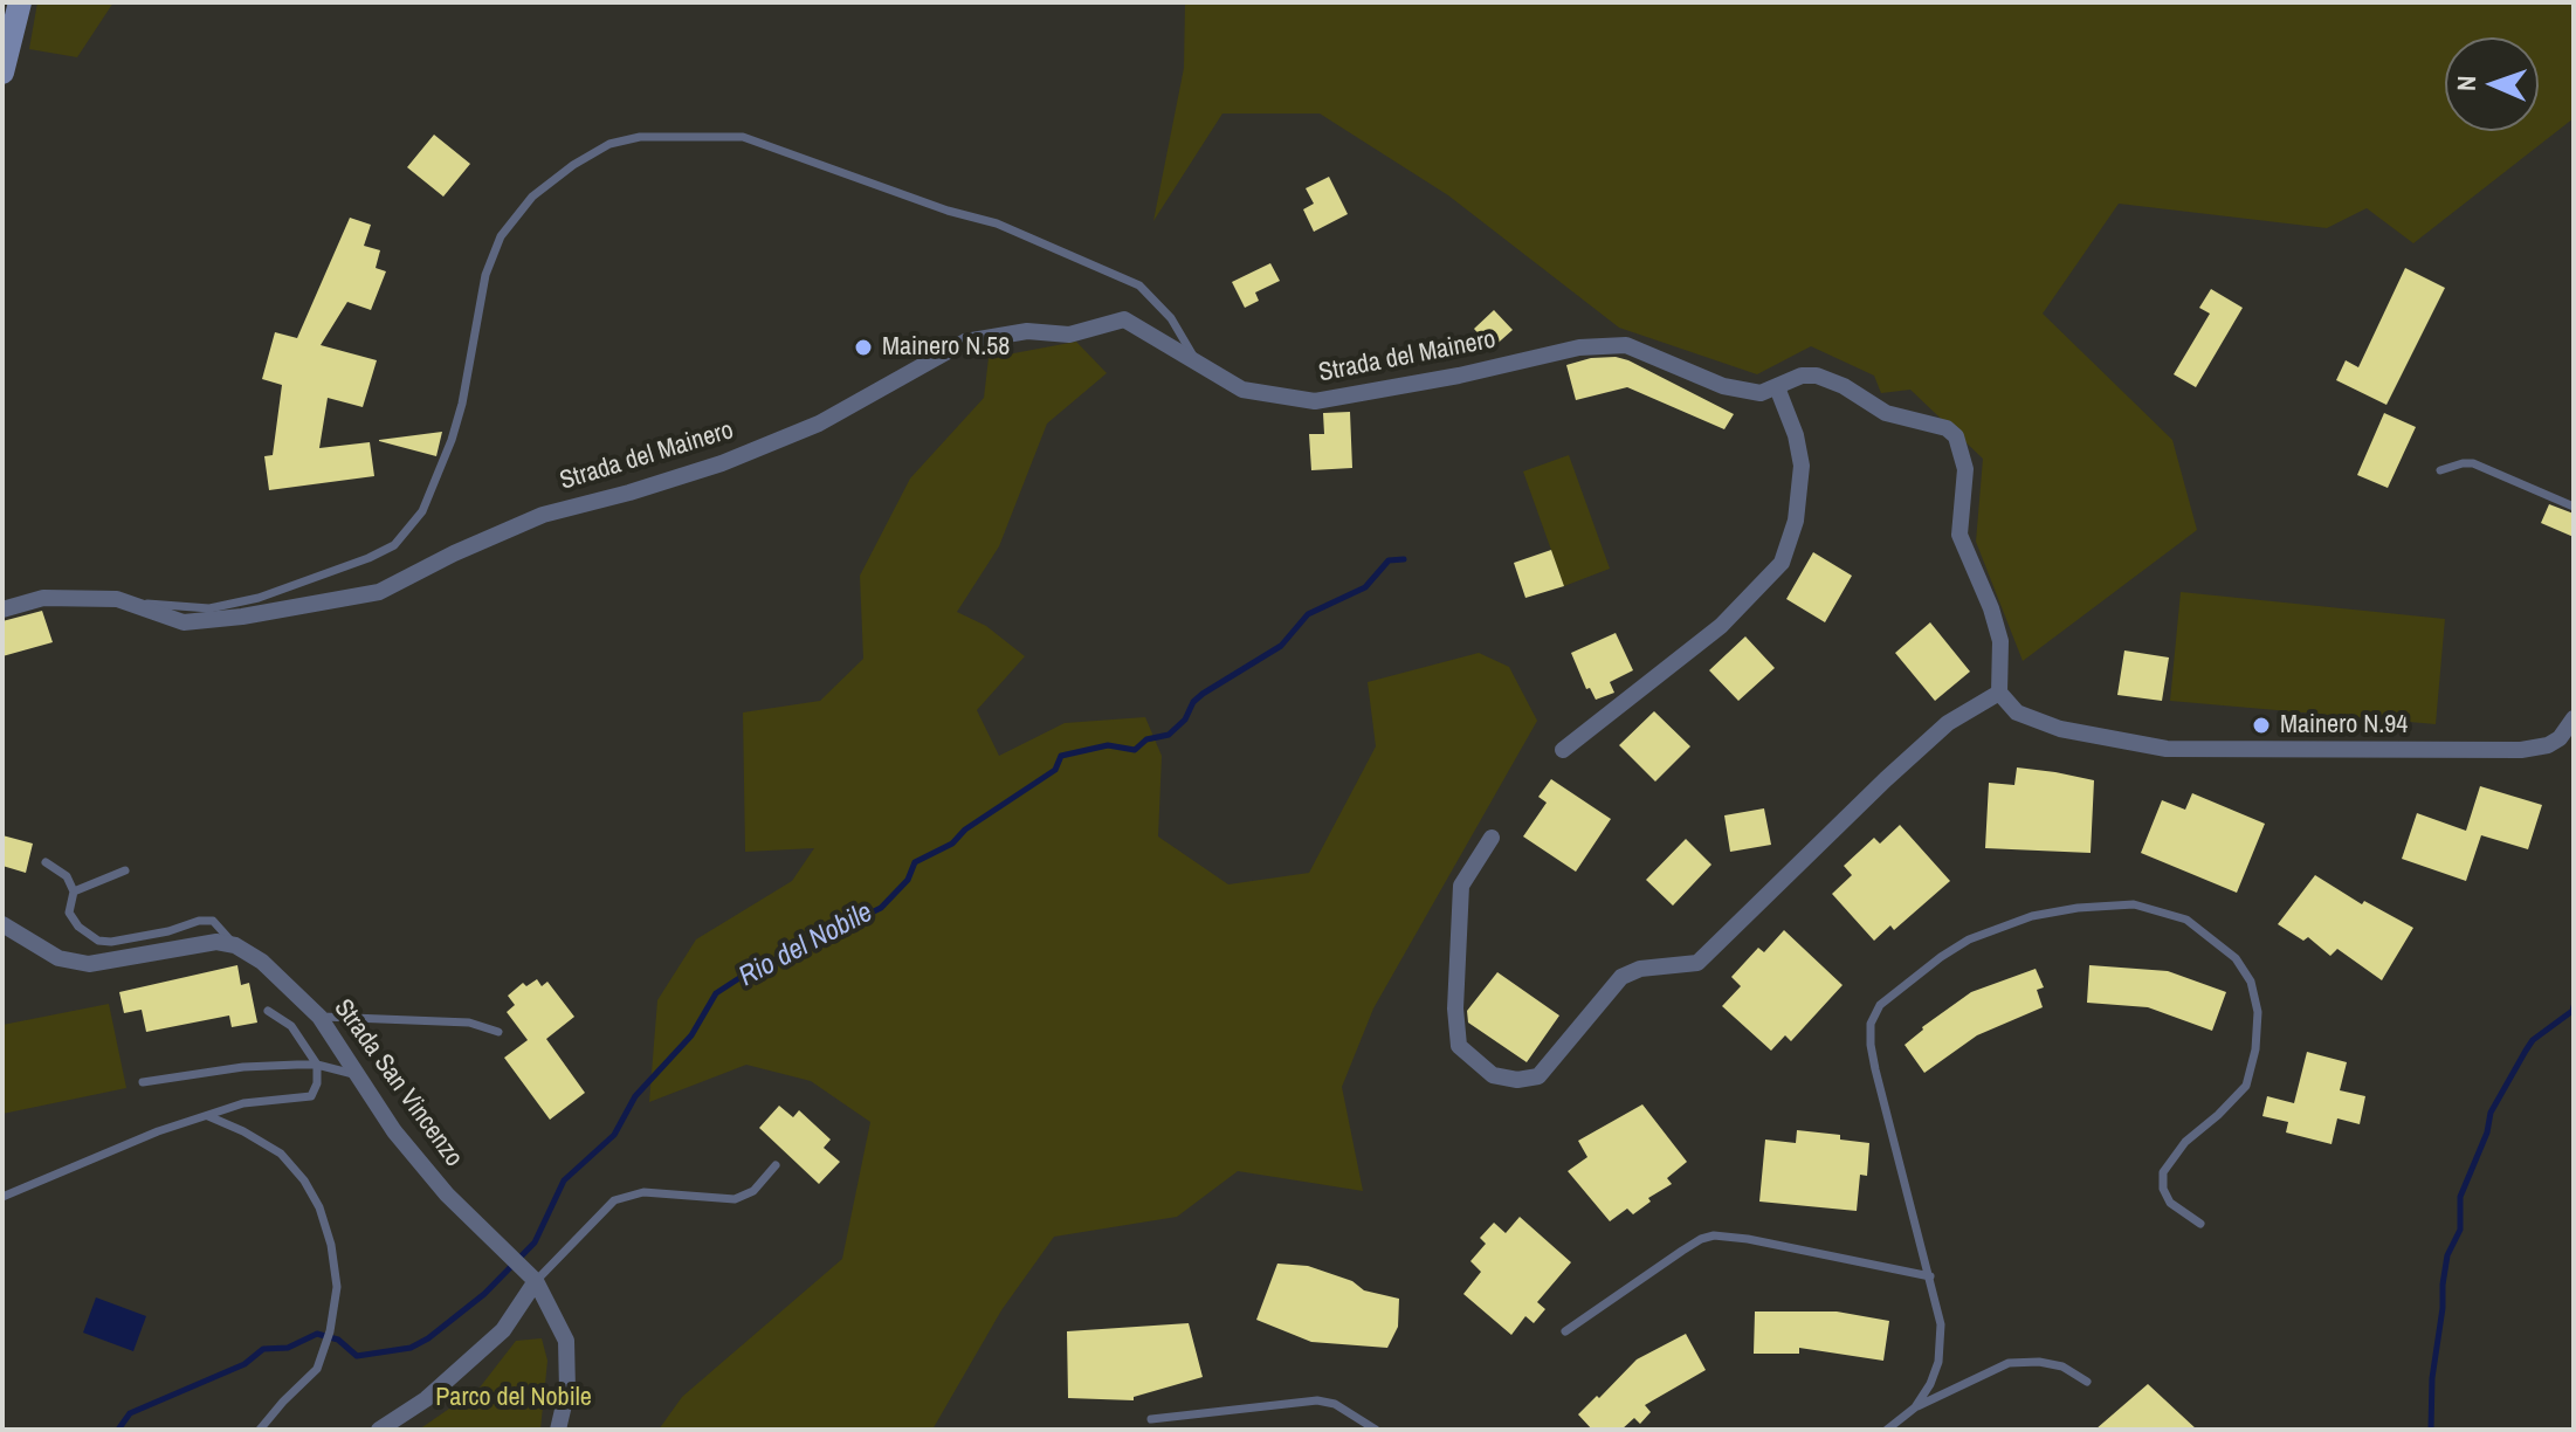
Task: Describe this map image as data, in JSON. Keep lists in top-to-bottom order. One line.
{"streets":{"street":["Strada del Mainero","Strada San Vincenzo"]},"water":["Rio del Nobile"],"parks":["Parco del Nobile"],"places":["Mainero N.58","Mainero N.94"],"north":"left"}
